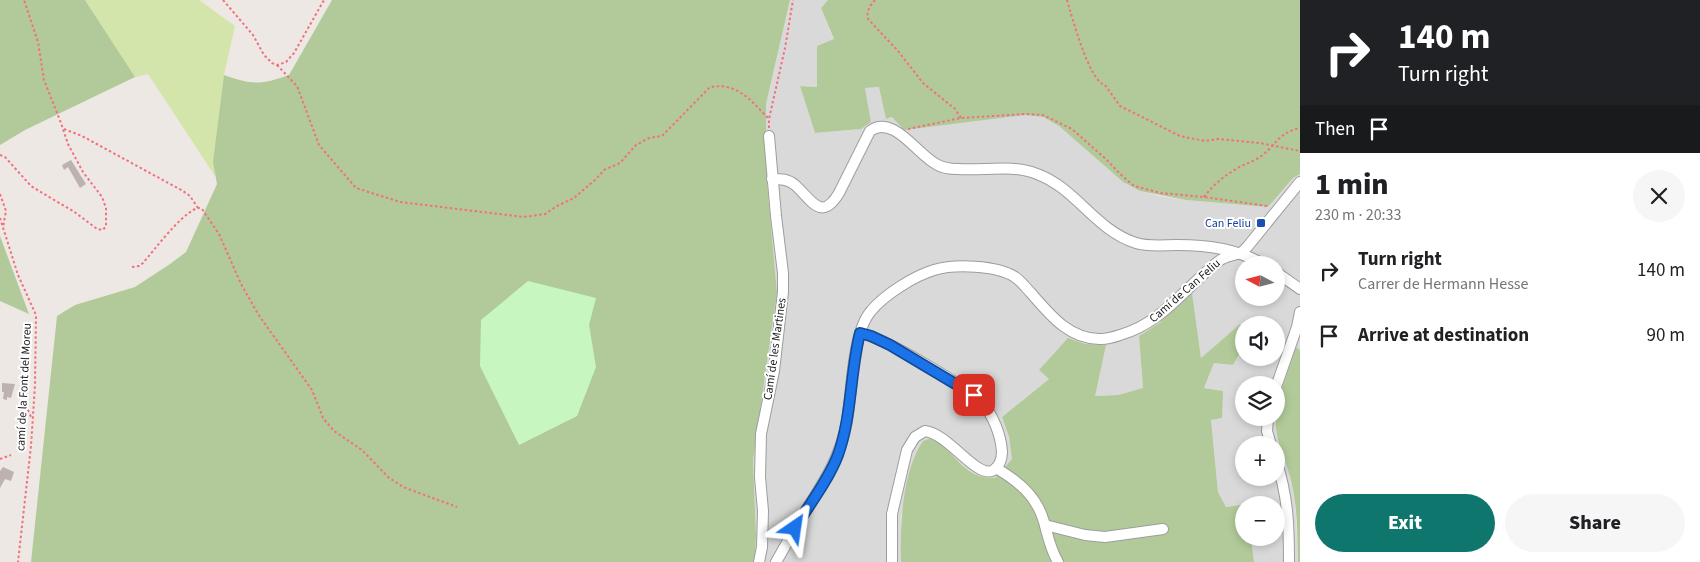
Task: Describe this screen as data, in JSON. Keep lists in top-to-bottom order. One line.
{"streets":{"street":["Camí de Can Feliu","Camí de les Martines"],"path":["camí de la Font del Moreu"]},"places":{"transit":["Can Feliu"]},"north":"left","page":{"turn":["140 m","Turn right"],"then":"Then","heading":["1 min","230 m · 20:33"],"list":[{"name":"Turn right","note":"Carrer de Hermann Hesse","value":"140 m"},{"name":"Arrive at destination","value":"90 m"}],"map_buttons":["+","−"],"buttons":["Exit","Share"]}}
